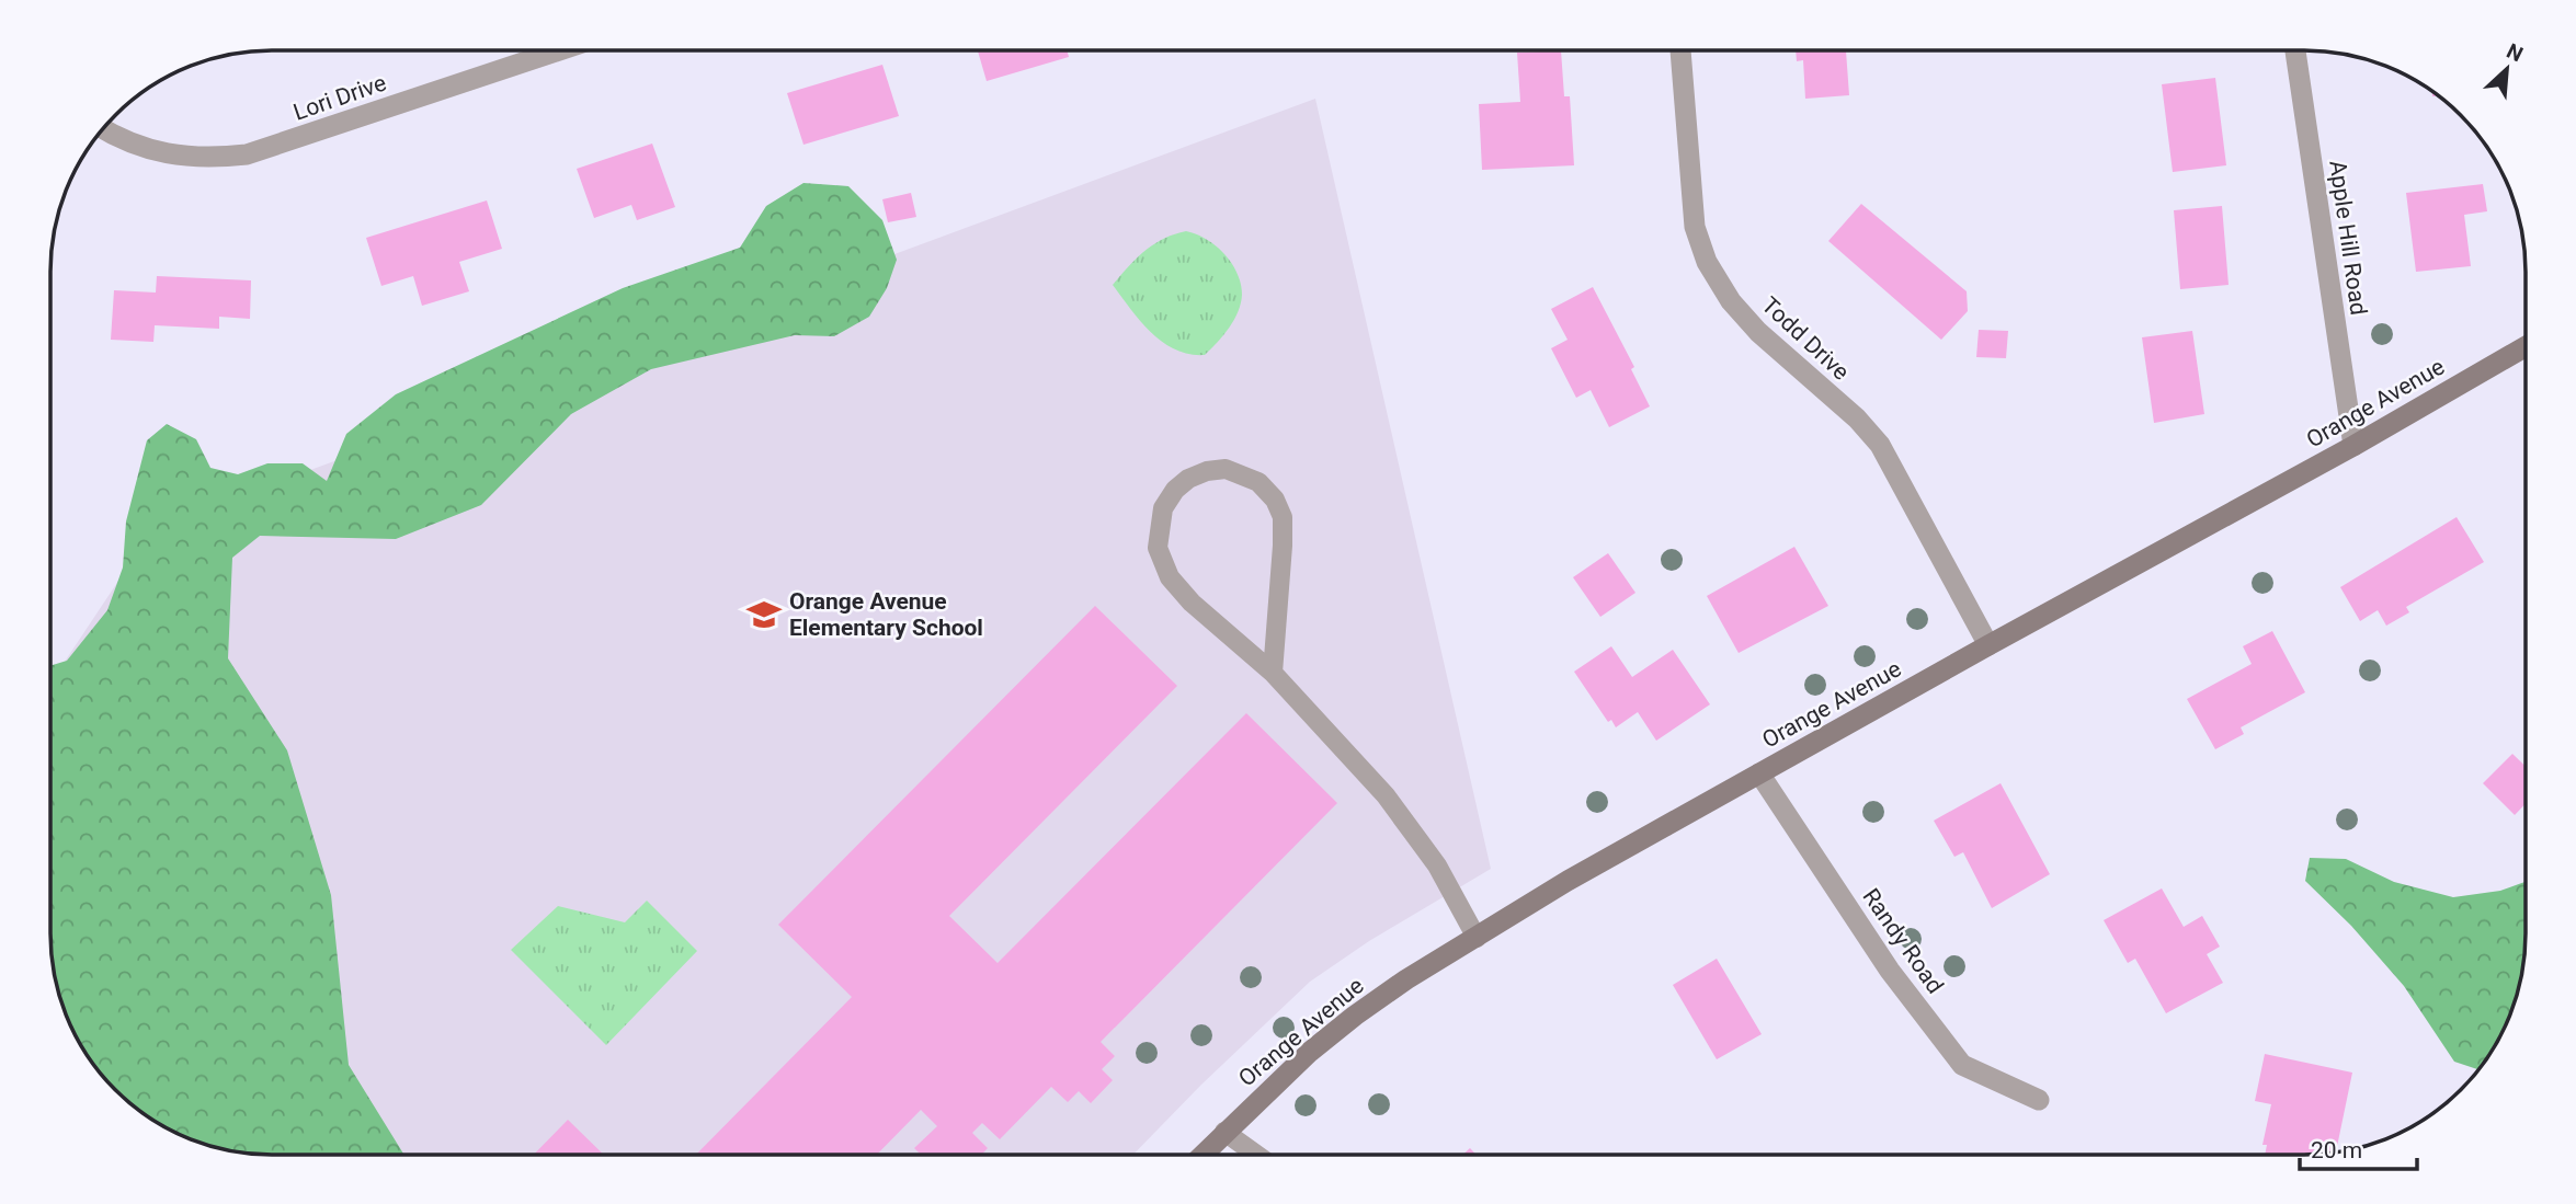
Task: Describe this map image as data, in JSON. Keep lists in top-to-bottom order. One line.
{"streets":{"main road":["Orange Avenue"],"street":["Lori Drive","Apple Hill Road","Todd Drive","Randy Road"]},"crossings":[["Apple Hill Road","Orange Avenue"],["Todd Drive","Orange Avenue"],["Orange Avenue","Randy Road"]],"places":{"school or university":["Orange Avenue Elementary School"]},"scale_bar":"20 m","north":"top right"}
